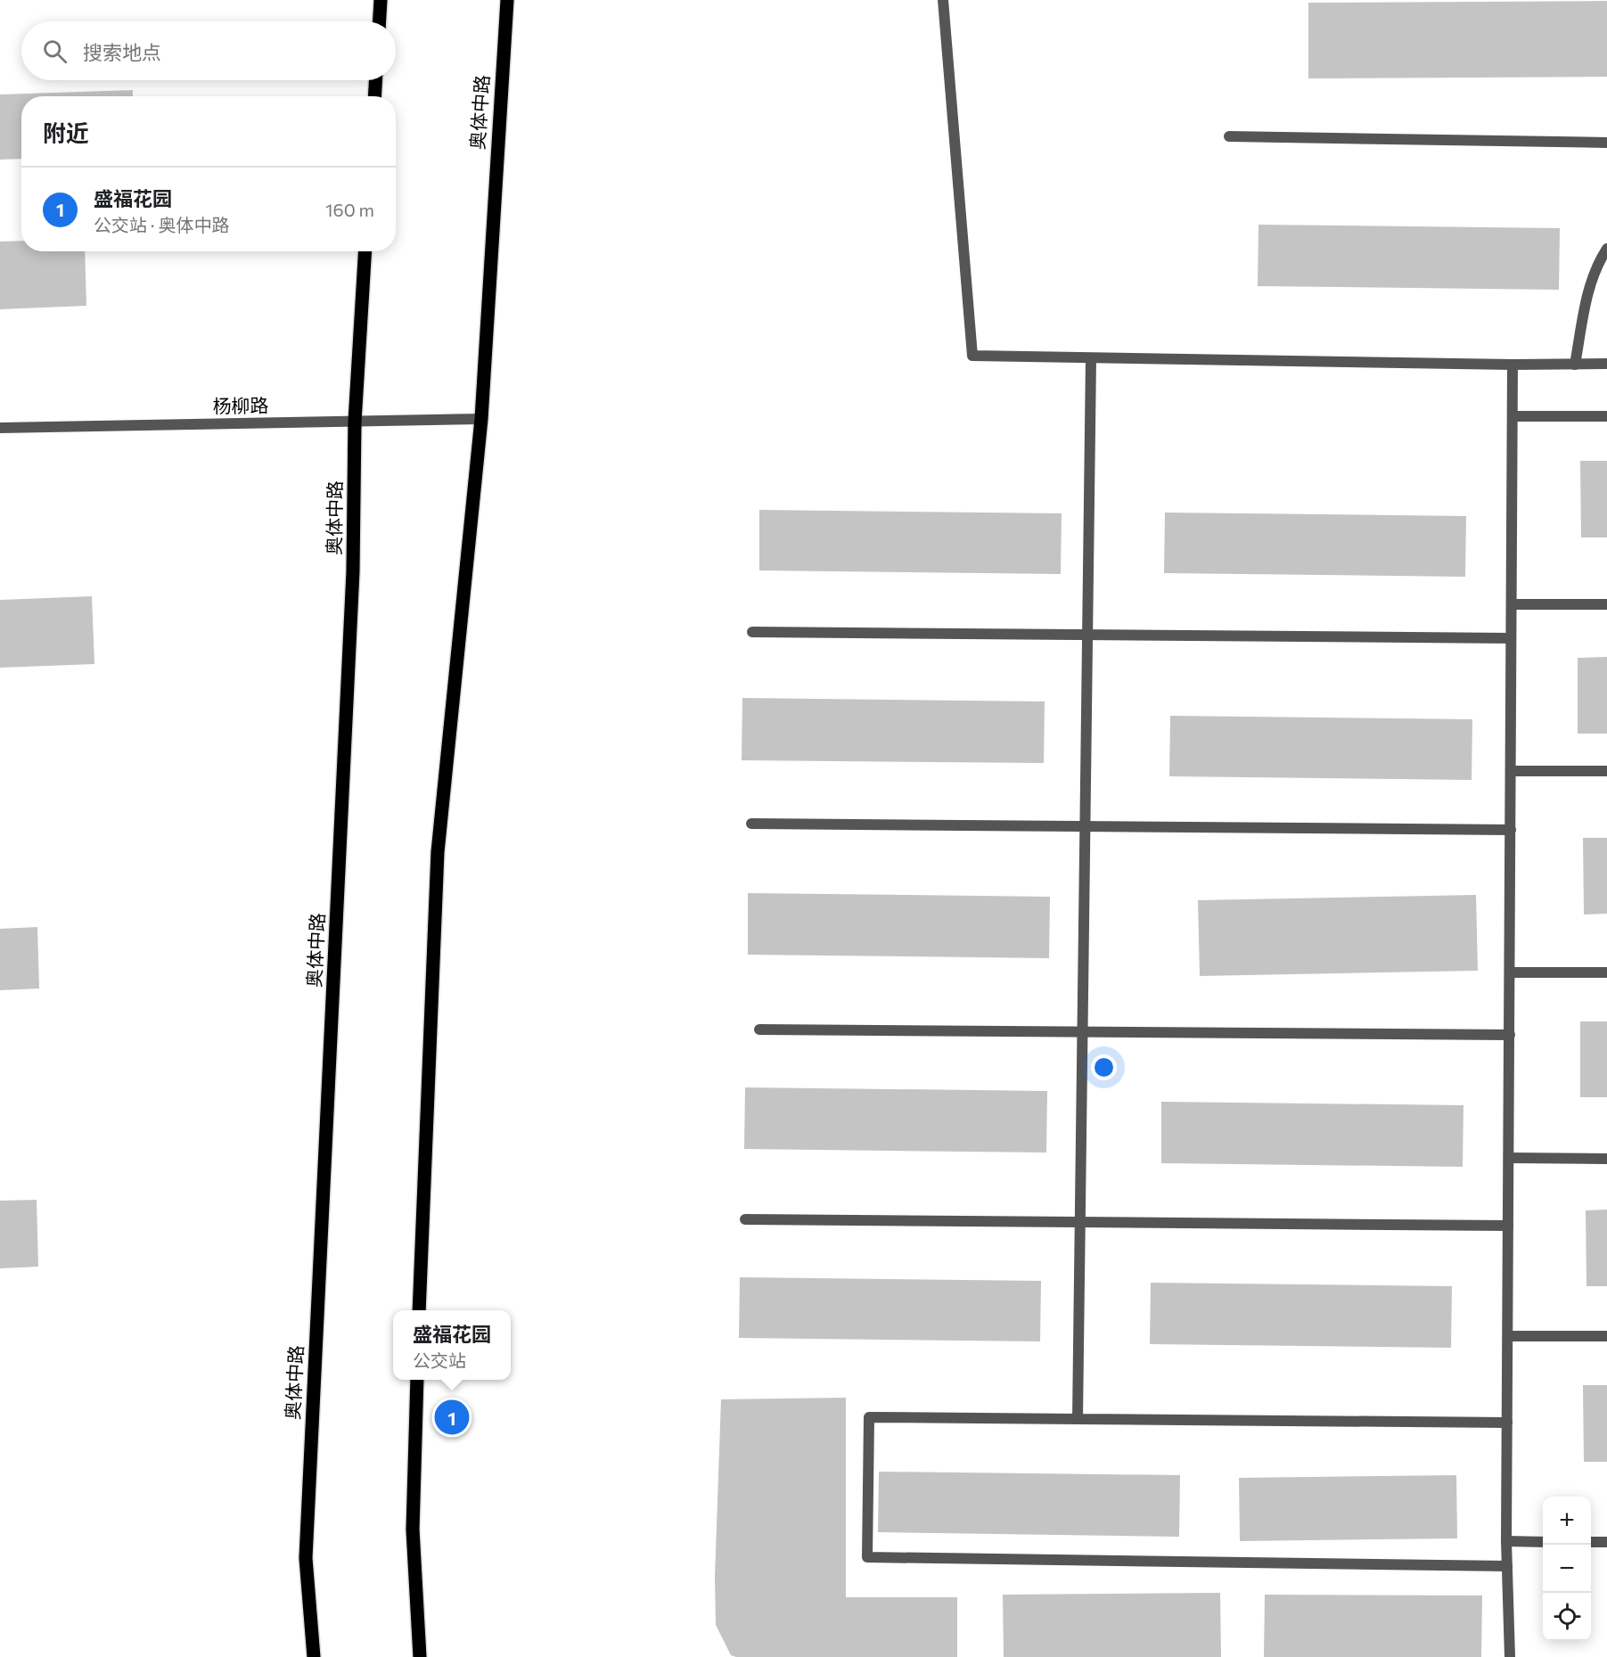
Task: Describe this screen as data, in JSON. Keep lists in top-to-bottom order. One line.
{"streets":{"main road":["奥体中路"],"street":["杨柳路"]},"crossings":[["奥体中路","杨柳路"]],"page":{"search":"搜索地点","heading":"附近","list":[{"mark":"1","name":"盛福花园","note":"公交站 · 奥体中路","value":"160 m"}],"popup":["盛福花园","公交站"],"pins":"1","map_buttons":["+","−"]}}
